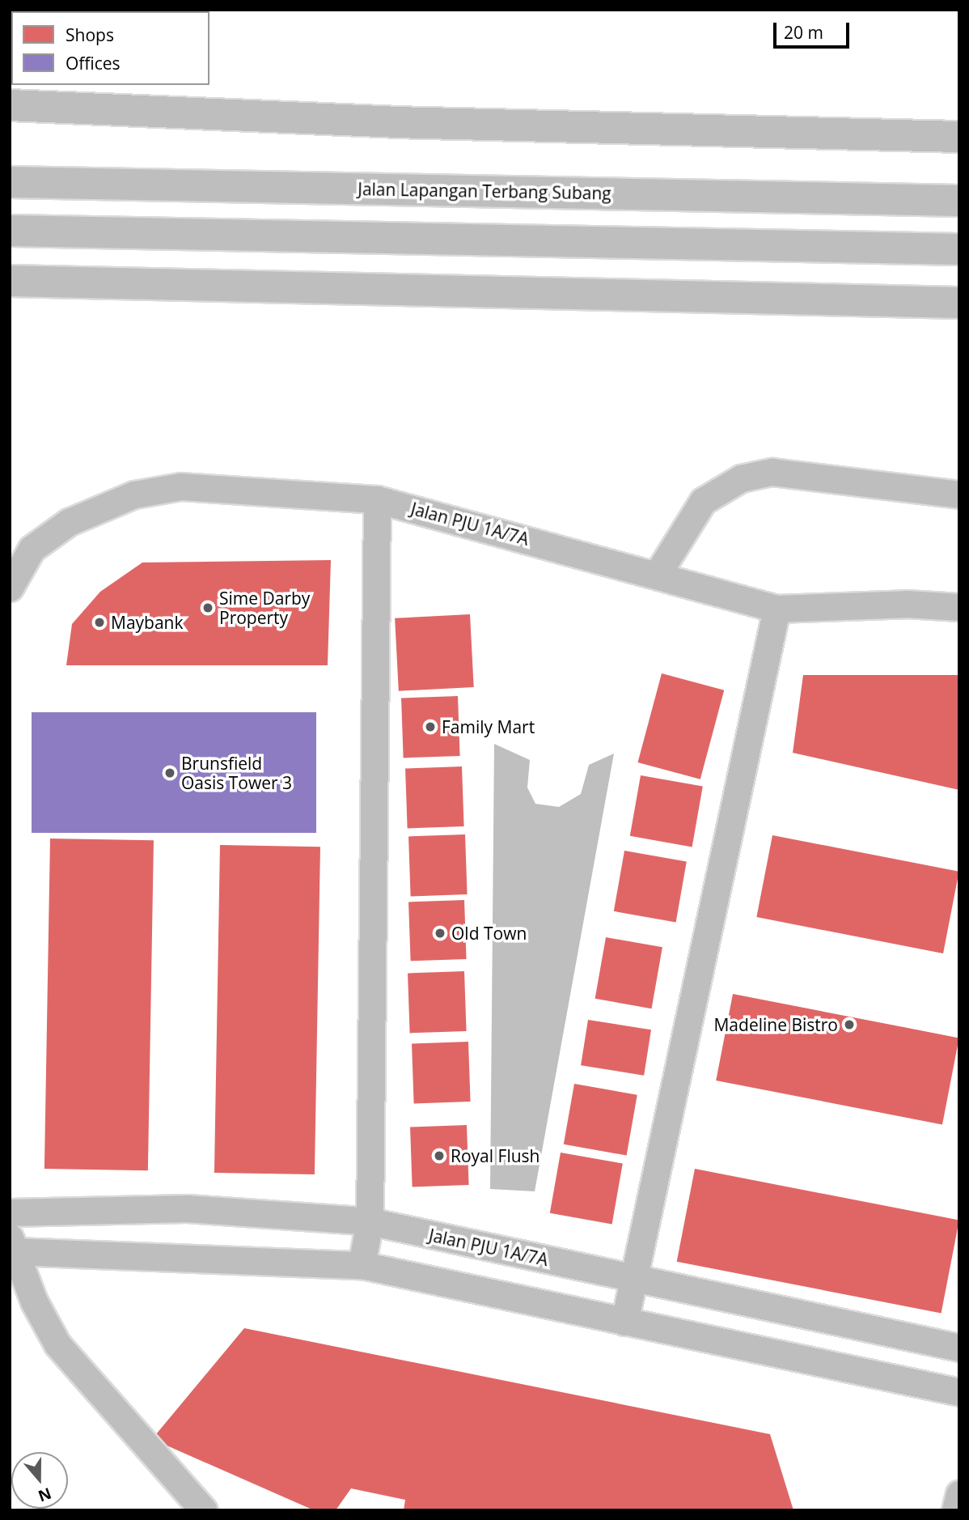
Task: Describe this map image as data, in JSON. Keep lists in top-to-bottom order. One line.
{"streets":{"main road":["Jalan Lapangan Terbang Subang"],"street":["Jalan PJU 1A/7A"]},"places":["Sime Darby Property","Maybank","Family Mart","Brunsfield Oasis Tower 3","Old Town","Madeline Bistro","Royal Flush"],"legend":["Shops","Offices"],"scale_bar":"20 m","north":"bottom"}
